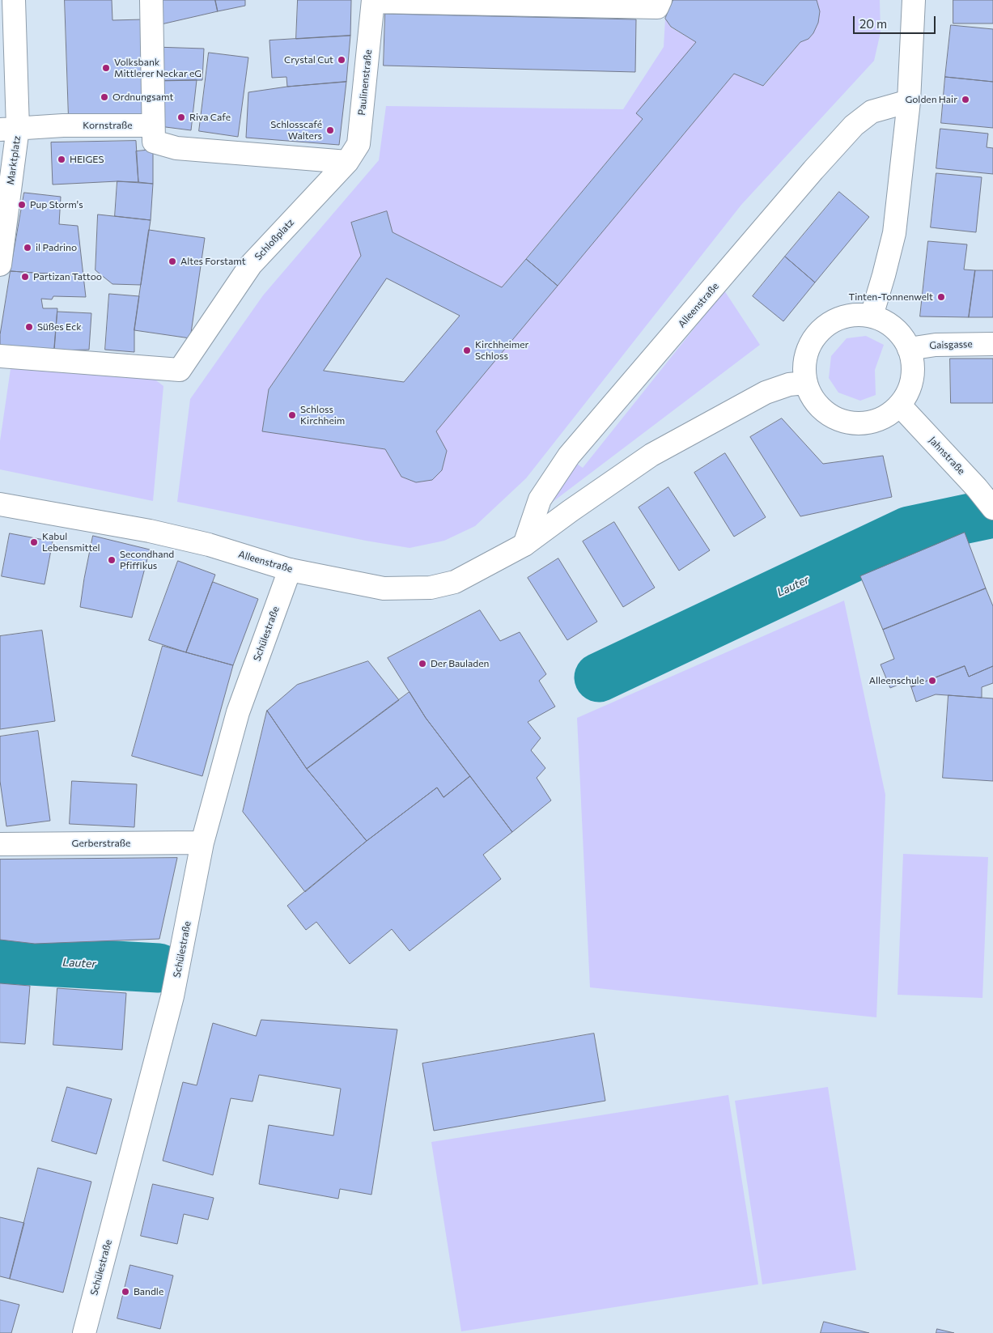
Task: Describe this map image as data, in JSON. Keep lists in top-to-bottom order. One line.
{"streets":{"street":["Paulinenstraße","Kornstraße","Marktplatz","Schloßplatz","Alleenstraße","Gaisgasse","Jahnstraße","Schülestraße","Gerberstraße"]},"crossings":[["Paulinenstraße","Schloßplatz"],["Kornstraße","Marktplatz"],["Alleenstraße","Gaisgasse"],["Alleenstraße","Jahnstraße"],["Alleenstraße","Schülestraße"],["Gaisgasse","Jahnstraße"],["Schülestraße","Gerberstraße"]],"water":["Lauter"],"places":["Crystal Cut","Volksbank Mittlerer Neckar eG","Ordnungsamt","Golden Hair","Riva Cafe","Schlosscafé Walters","HEIGES","Pup Storm's","il Padrino","Altes Forstamt","Partizan Tattoo","Tinten-Tonnenwelt","Süßes Eck","Kirchheimer Schloss","Schloss Kirchheim","Kabul Lebensmittel","Secondhand Pfiffikus","Der Bauladen","Alleenschule","Bandle"],"scale_bar":"20 m"}
